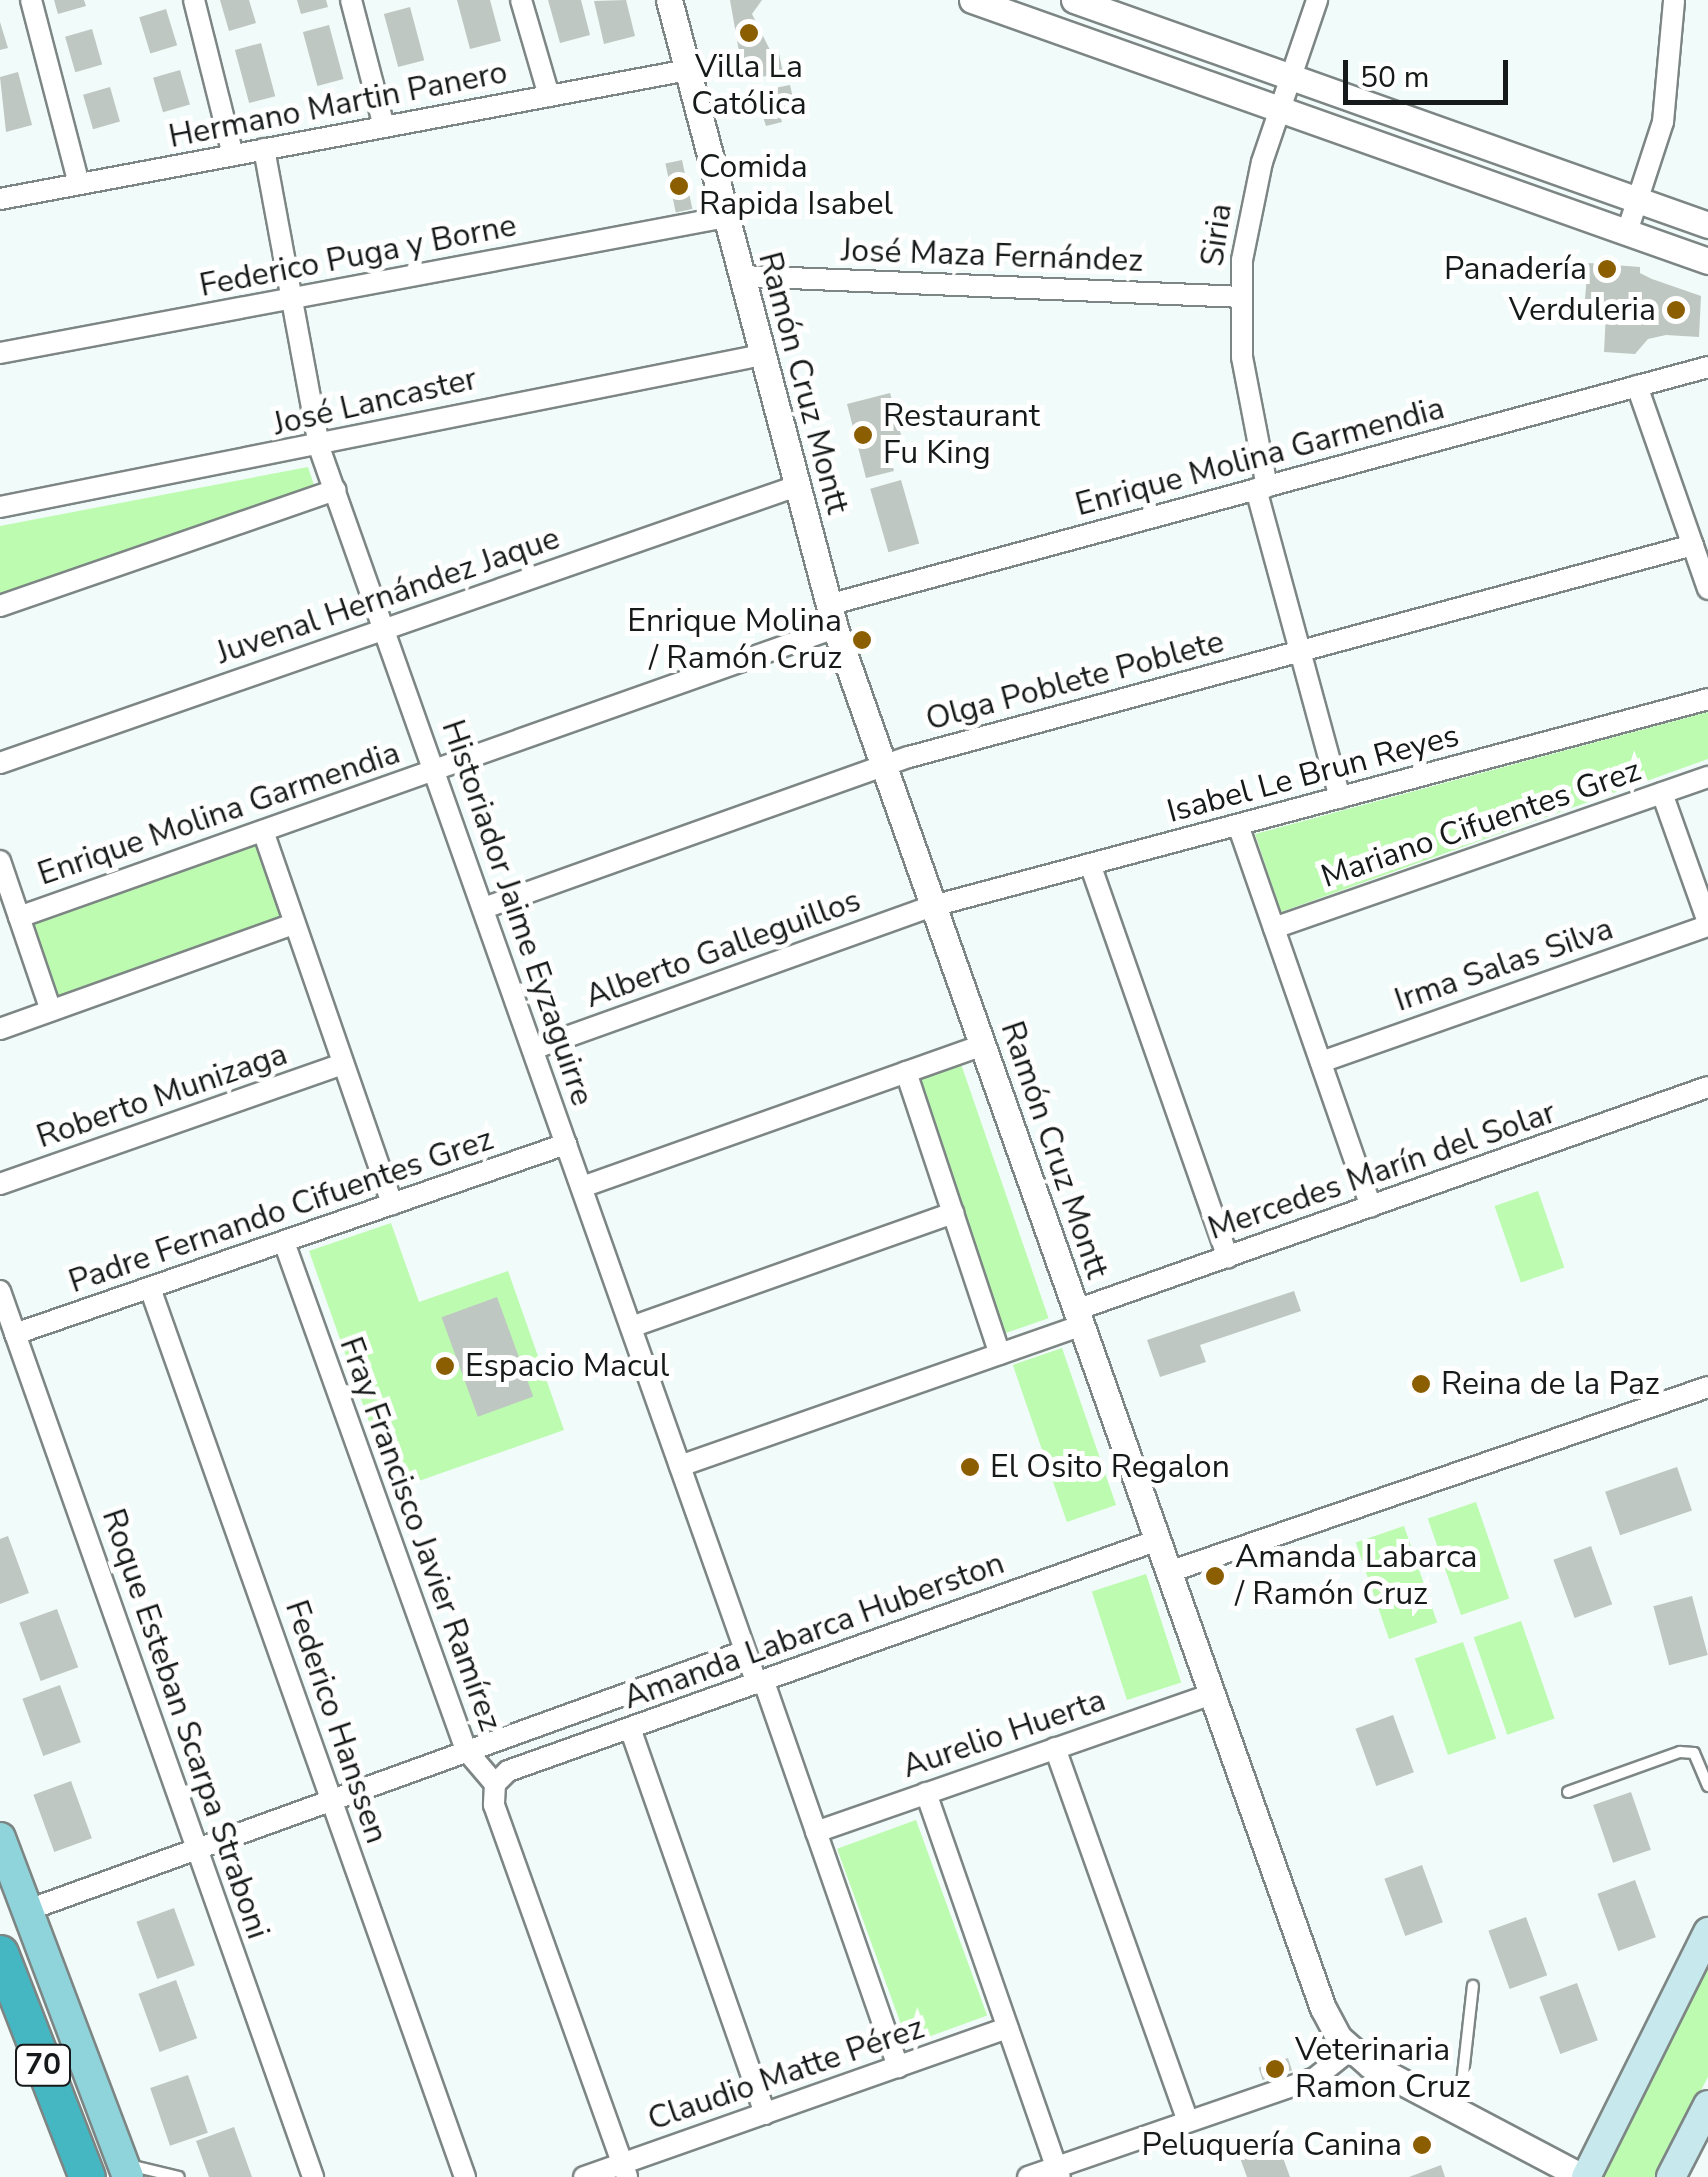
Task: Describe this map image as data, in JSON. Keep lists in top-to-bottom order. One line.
{"streets":{"highway":["70"],"street":["Hermano Martin Panero","Siria","Federico Puga y Borne","José Maza Fernández","Ramón Cruz Montt","José Lancaster","Enrique Molina Garmendia","Juvenal Hernández Jaque","Olga Poblete Poblete","Isabel Le Brun Reyes","Mariano Cifuentes Grez","Historiador Jaime Eyzaguirre","Alberto Galleguillos","Irma Salas Silva","Roberto Munizaga","Mercedes Marín del Solar","Padre Fernando Cifuentes Grez","Fray Francisco Javier Ramírez","Amanda Labarca Huberston","Federico Hanssen","Roque Esteban Scarpa Straboni","Aurelio Huerta","Claudio Matte Pérez"]},"crossings":[["Hermano Martin Panero","Ramón Cruz Montt"],["Hermano Martin Panero","Historiador Jaime Eyzaguirre"],["Siria","José Maza Fernández"],["Siria","Enrique Molina Garmendia"],["Siria","Olga Poblete Poblete"],["Siria","Isabel Le Brun Reyes"],["Federico Puga y Borne","Ramón Cruz Montt"],["Federico Puga y Borne","Historiador Jaime Eyzaguirre"],["José Maza Fernández","Ramón Cruz Montt"],["Ramón Cruz Montt","José Lancaster"],["Ramón Cruz Montt","Enrique Molina Garmendia"],["Ramón Cruz Montt","Juvenal Hernández Jaque"],["Ramón Cruz Montt","Olga Poblete Poblete"],["Ramón Cruz Montt","Isabel Le Brun Reyes"],["Ramón Cruz Montt","Alberto Galleguillos"],["Ramón Cruz Montt","Mercedes Marín del Solar"],["Ramón Cruz Montt","Amanda Labarca Huberston"],["Ramón Cruz Montt","Aurelio Huerta"],["José Lancaster","Historiador Jaime Eyzaguirre"],["Enrique Molina Garmendia","Historiador Jaime Eyzaguirre"],["Juvenal Hernández Jaque","Historiador Jaime Eyzaguirre"],["Olga Poblete Poblete","Historiador Jaime Eyzaguirre"],["Isabel Le Brun Reyes","Alberto Galleguillos"],["Historiador Jaime Eyzaguirre","Alberto Galleguillos"],["Historiador Jaime Eyzaguirre","Mercedes Marín del Solar"],["Historiador Jaime Eyzaguirre","Padre Fernando Cifuentes Grez"],["Historiador Jaime Eyzaguirre","Amanda Labarca Huberston"],["Historiador Jaime Eyzaguirre","Aurelio Huerta"],["Historiador Jaime Eyzaguirre","Claudio Matte Pérez"],["Padre Fernando Cifuentes Grez","Fray Francisco Javier Ramírez"],["Padre Fernando Cifuentes Grez","Federico Hanssen"],["Padre Fernando Cifuentes Grez","Roque Esteban Scarpa Straboni"],["Fray Francisco Javier Ramírez","Amanda Labarca Huberston"],["Fray Francisco Javier Ramírez","Claudio Matte Pérez"],["Amanda Labarca Huberston","Federico Hanssen"],["Amanda Labarca Huberston","Roque Esteban Scarpa Straboni"]],"places":["Villa La Católica","Comida Rapida Isabel","Panadería","Verduleria","Restaurant Fu King","Enrique Molina / Ramón Cruz","Espacio Macul","Reina de la Paz","El Osito Regalon","Amanda Labarca / Ramón Cruz","Veterinaria Ramon Cruz","Peluquería Canina"],"scale_bar":"50 m"}
